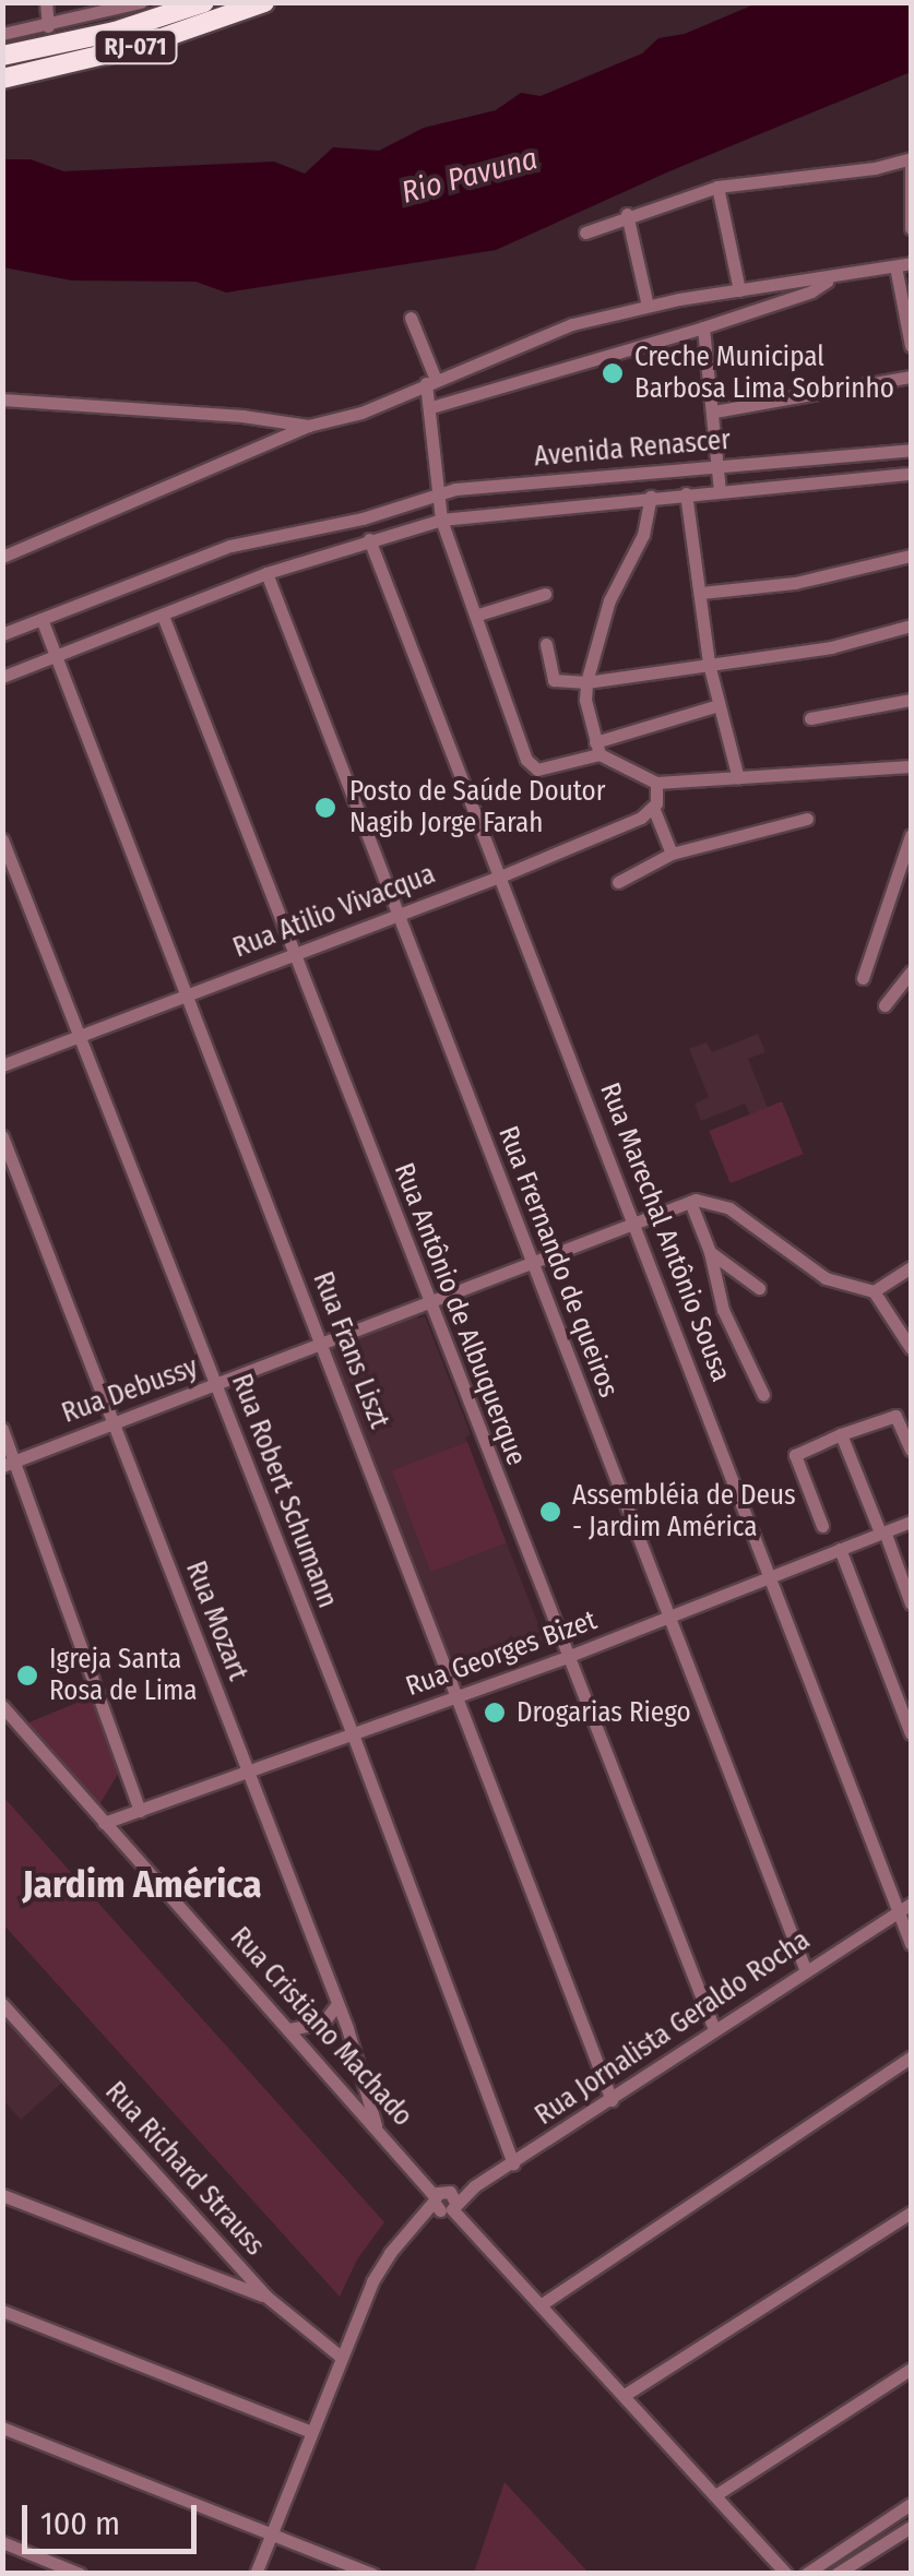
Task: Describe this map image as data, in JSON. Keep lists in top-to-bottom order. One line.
{"streets":{"highway":["RJ-071"],"street":["Avenida Renascer","Rua Atilio Vivacqua","Rua Marechal Antônio Sousa","Rua Frernando de queiros","Rua Antônio de Albuquerque","Rua Frans Liszt","Rua Debussy","Rua Robert Schumann","Rua Mozart","Rua Georges Bizet","Rua Cristiano Machado","Rua Jornalista Geraldo Rocha","Rua Richard Strauss"]},"crossings":[["Avenida Renascer","Rua Marechal Antônio Sousa"],["Avenida Renascer","Rua Frernando de queiros"],["Avenida Renascer","Rua Antônio de Albuquerque"],["Avenida Renascer","Rua Frans Liszt"],["Rua Atilio Vivacqua","Rua Marechal Antônio Sousa"],["Rua Atilio Vivacqua","Rua Frernando de queiros"],["Rua Atilio Vivacqua","Rua Antônio de Albuquerque"],["Rua Atilio Vivacqua","Rua Frans Liszt"],["Rua Atilio Vivacqua","Rua Robert Schumann"],["Rua Marechal Antônio Sousa","Rua Debussy"],["Rua Marechal Antônio Sousa","Rua Georges Bizet"],["Rua Marechal Antônio Sousa","Rua Jornalista Geraldo Rocha"],["Rua Frernando de queiros","Rua Debussy"],["Rua Frernando de queiros","Rua Georges Bizet"],["Rua Frernando de queiros","Rua Jornalista Geraldo Rocha"],["Rua Antônio de Albuquerque","Rua Debussy"],["Rua Antônio de Albuquerque","Rua Georges Bizet"],["Rua Antônio de Albuquerque","Rua Jornalista Geraldo Rocha"],["Rua Frans Liszt","Rua Debussy"],["Rua Frans Liszt","Rua Georges Bizet"],["Rua Frans Liszt","Rua Jornalista Geraldo Rocha"],["Rua Debussy","Rua Robert Schumann"],["Rua Debussy","Rua Mozart"],["Rua Robert Schumann","Rua Georges Bizet"],["Rua Robert Schumann","Rua Jornalista Geraldo Rocha"],["Rua Mozart","Rua Georges Bizet"],["Rua Mozart","Rua Cristiano Machado"],["Rua Georges Bizet","Rua Cristiano Machado"],["Rua Cristiano Machado","Rua Jornalista Geraldo Rocha"],["Rua Jornalista Geraldo Rocha","Rua Richard Strauss"]],"districts":["Jardim América"],"water":["Rio Pavuna"],"places":["Creche Municipal Barbosa Lima Sobrinho","Posto de Saúde Doutor Nagib Jorge Farah","Assembléia de Deus - Jardim América","Igreja Santa Rosa de Lima","Drogarias Riego"],"scale_bar":"100 m"}
